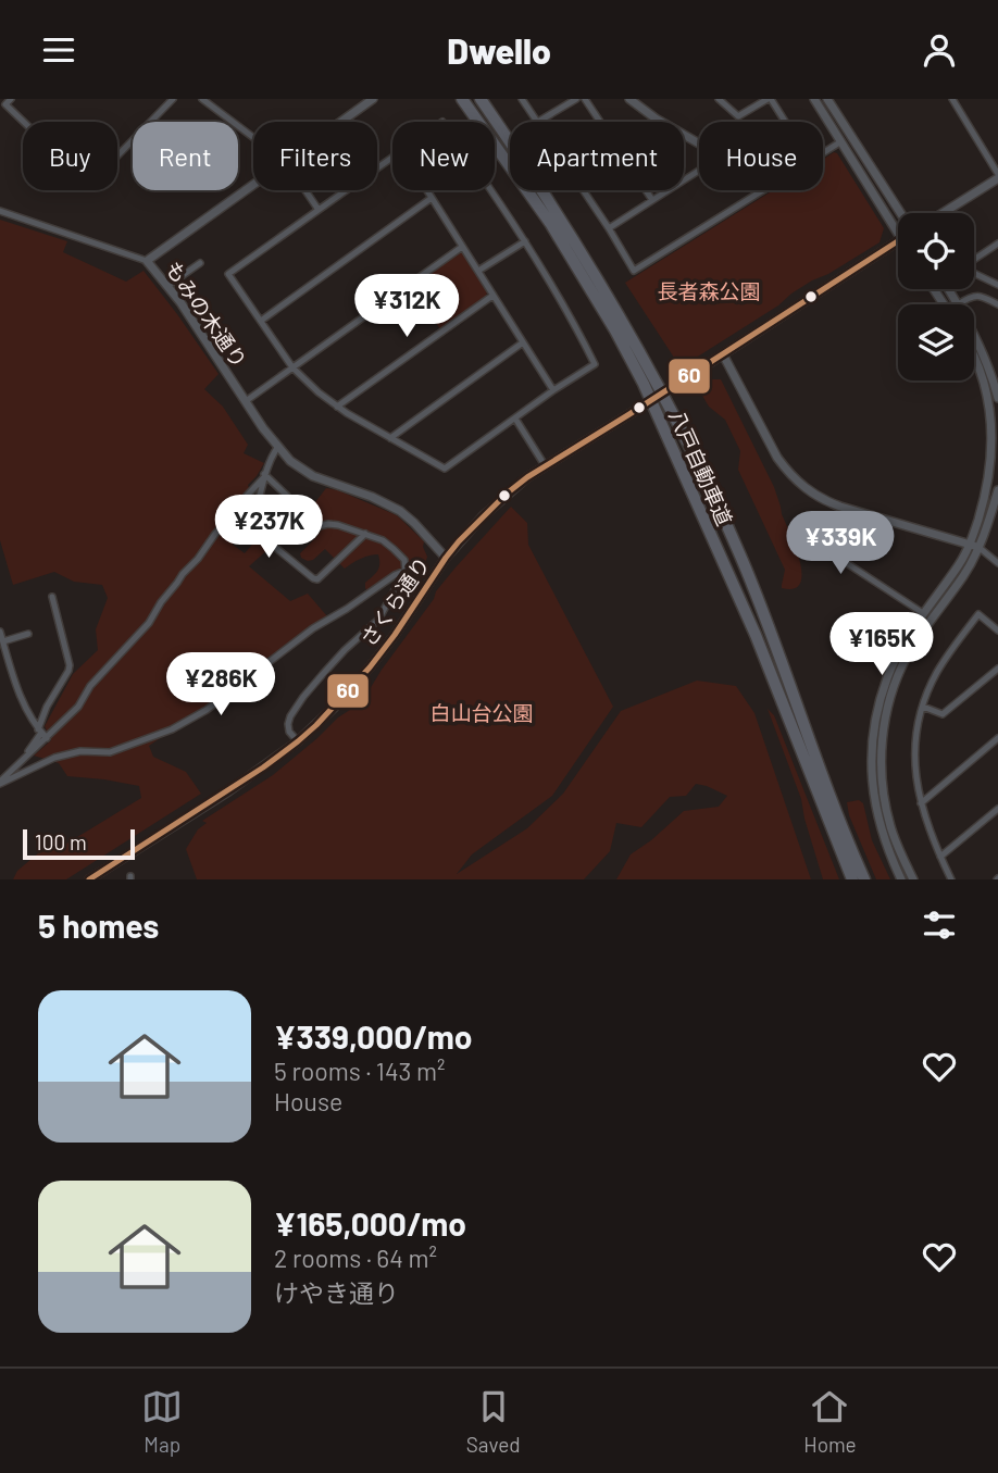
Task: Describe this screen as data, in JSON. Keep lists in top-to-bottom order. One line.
{"streets":{"highway":["八戸自動車道"],"street":["もみの木通り","さくら通り"]},"crossings":[["もみの木通り","さくら通り"]],"parks":["長者森公園","白山台公園"],"lines":["transit line 60"],"scale_bar":"100 m","page":{"header":"Dwello","chip":["Buy","Rent","Filters","New","Apartment","House"],"price":["¥312K","¥237K","¥339K","¥165K","¥286K"],"scale":"100 m","heading":"5 homes","list":[{"name":"¥339,000/mo","note":"5 rooms · 143 m² · House"},{"name":"¥165,000/mo","note":"2 rooms · 64 m² · けやき通り"}],"tabs":["Map","Saved","Home"]}}
